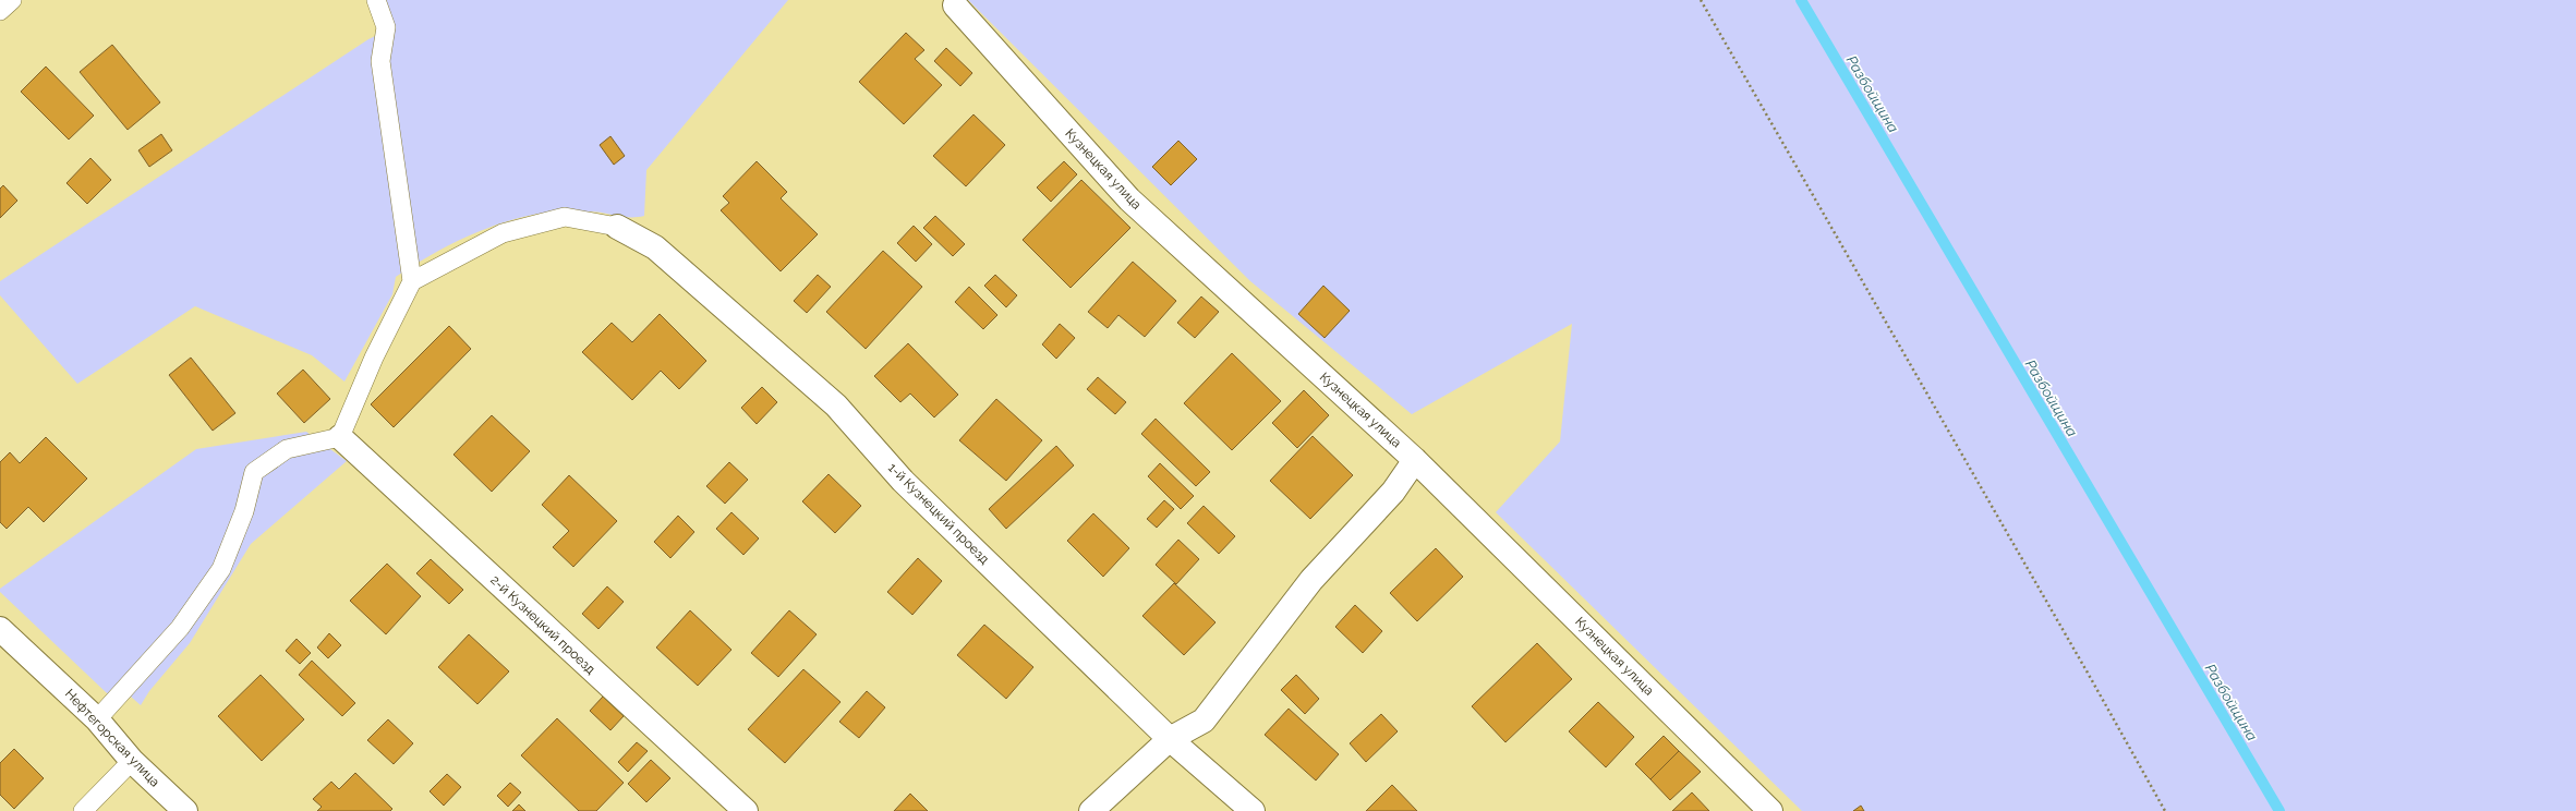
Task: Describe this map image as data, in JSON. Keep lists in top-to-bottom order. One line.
{"streets":{"street":["Кузнецкая улица","1-й Кузнецкий проезд","2-й Кузнецкий проезд","Нефтегорская улица"]},"water":["Разбойщина"]}
